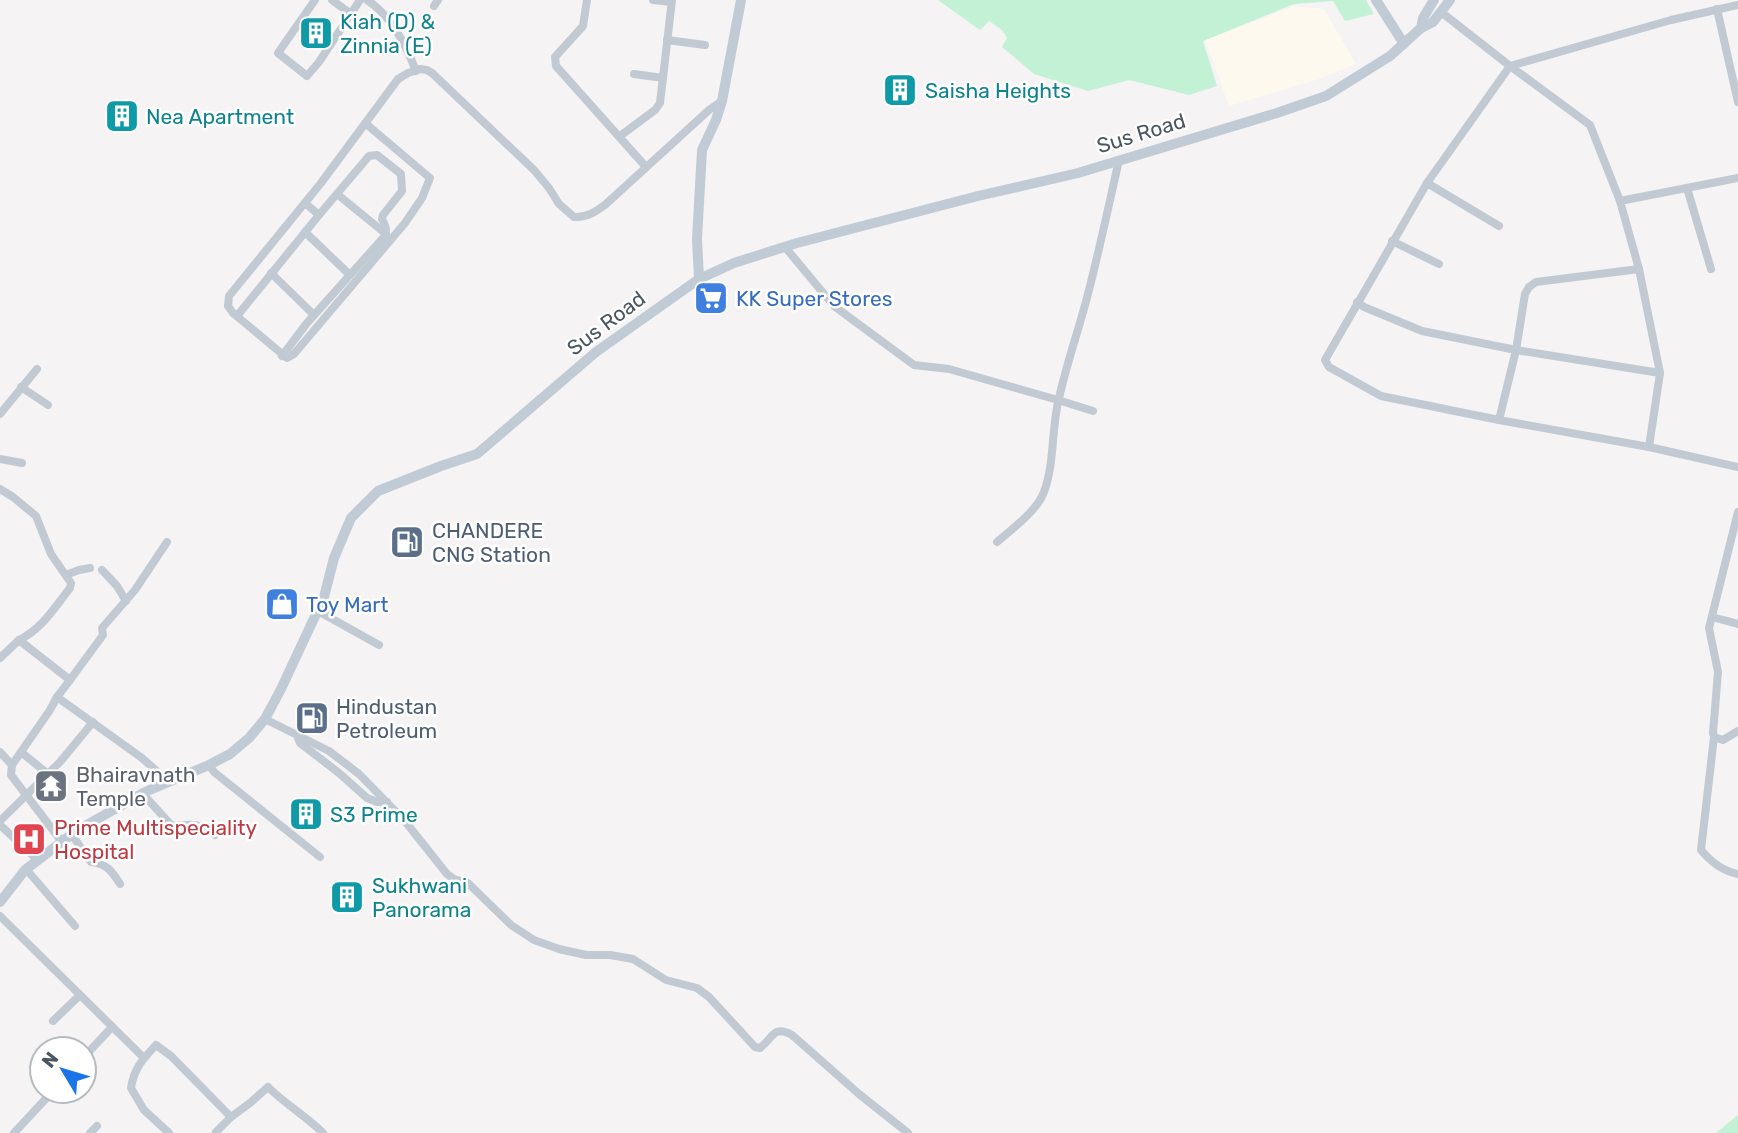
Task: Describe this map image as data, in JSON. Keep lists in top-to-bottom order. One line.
{"streets":{"main road":["Sus Road"]},"places":{"building":["Kiah (D) & Zinnia (E)","Saisha Heights","Nea Apartment","S3 Prime","Sukhwani Panorama"],"supermarket":["KK Super Stores"],"fuel station":["CHANDERE CNG Station","Hindustan Petroleum"],"shop":["Toy Mart"],"temple":["Bhairavnath Temple"],"hospital":["Prime Multispeciality Hospital"]},"north":"top left"}
